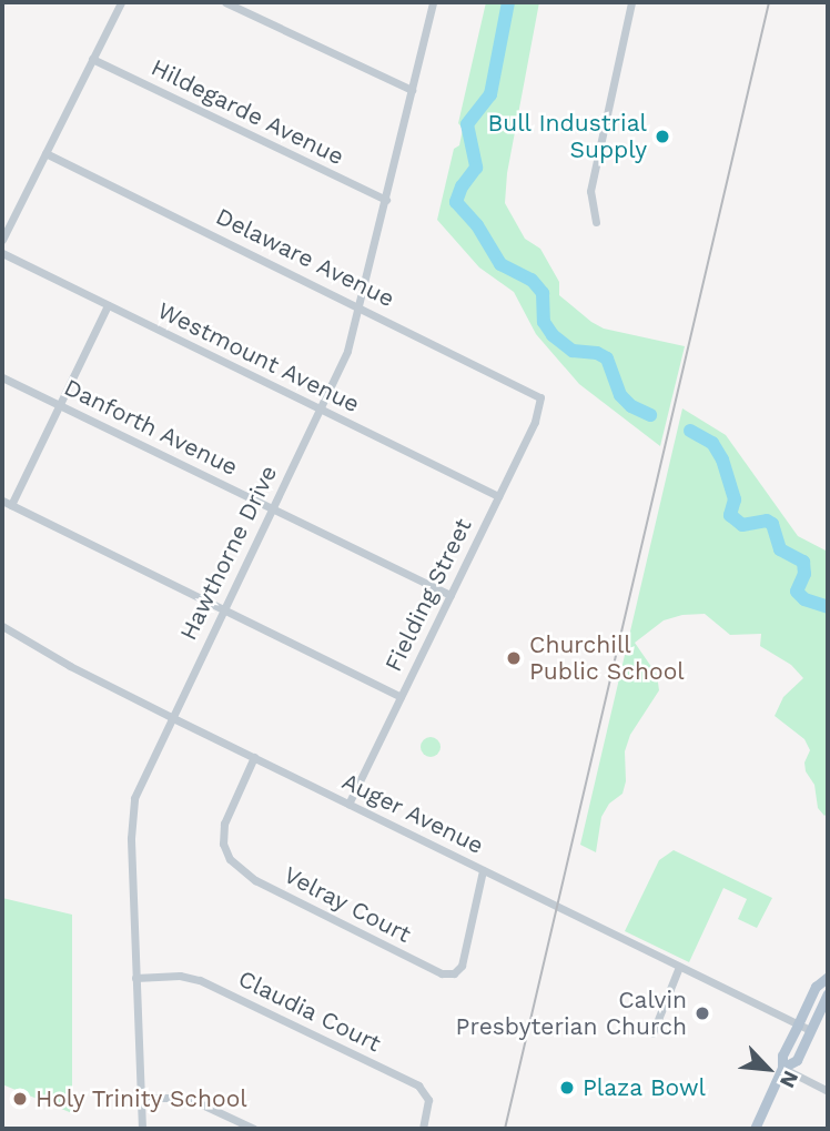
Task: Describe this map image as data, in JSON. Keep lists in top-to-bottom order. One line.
{"streets":{"street":["Hildegarde Avenue","Delaware Avenue","Westmount Avenue","Danforth Avenue","Hawthorne Drive","Fielding Street","Auger Avenue","Velray Court","Claudia Court"]},"crossings":[["Hildegarde Avenue","Hawthorne Drive"],["Delaware Avenue","Hawthorne Drive"],["Delaware Avenue","Fielding Street"],["Westmount Avenue","Hawthorne Drive"],["Westmount Avenue","Fielding Street"],["Danforth Avenue","Hawthorne Drive"],["Danforth Avenue","Fielding Street"],["Hawthorne Drive","Auger Avenue"],["Hawthorne Drive","Claudia Court"],["Fielding Street","Auger Avenue"],["Auger Avenue","Velray Court"]],"places":["Bull Industrial Supply","Churchill Public School","Calvin Presbyterian Church","Plaza Bowl","Holy Trinity School"],"north":"bottom right"}
